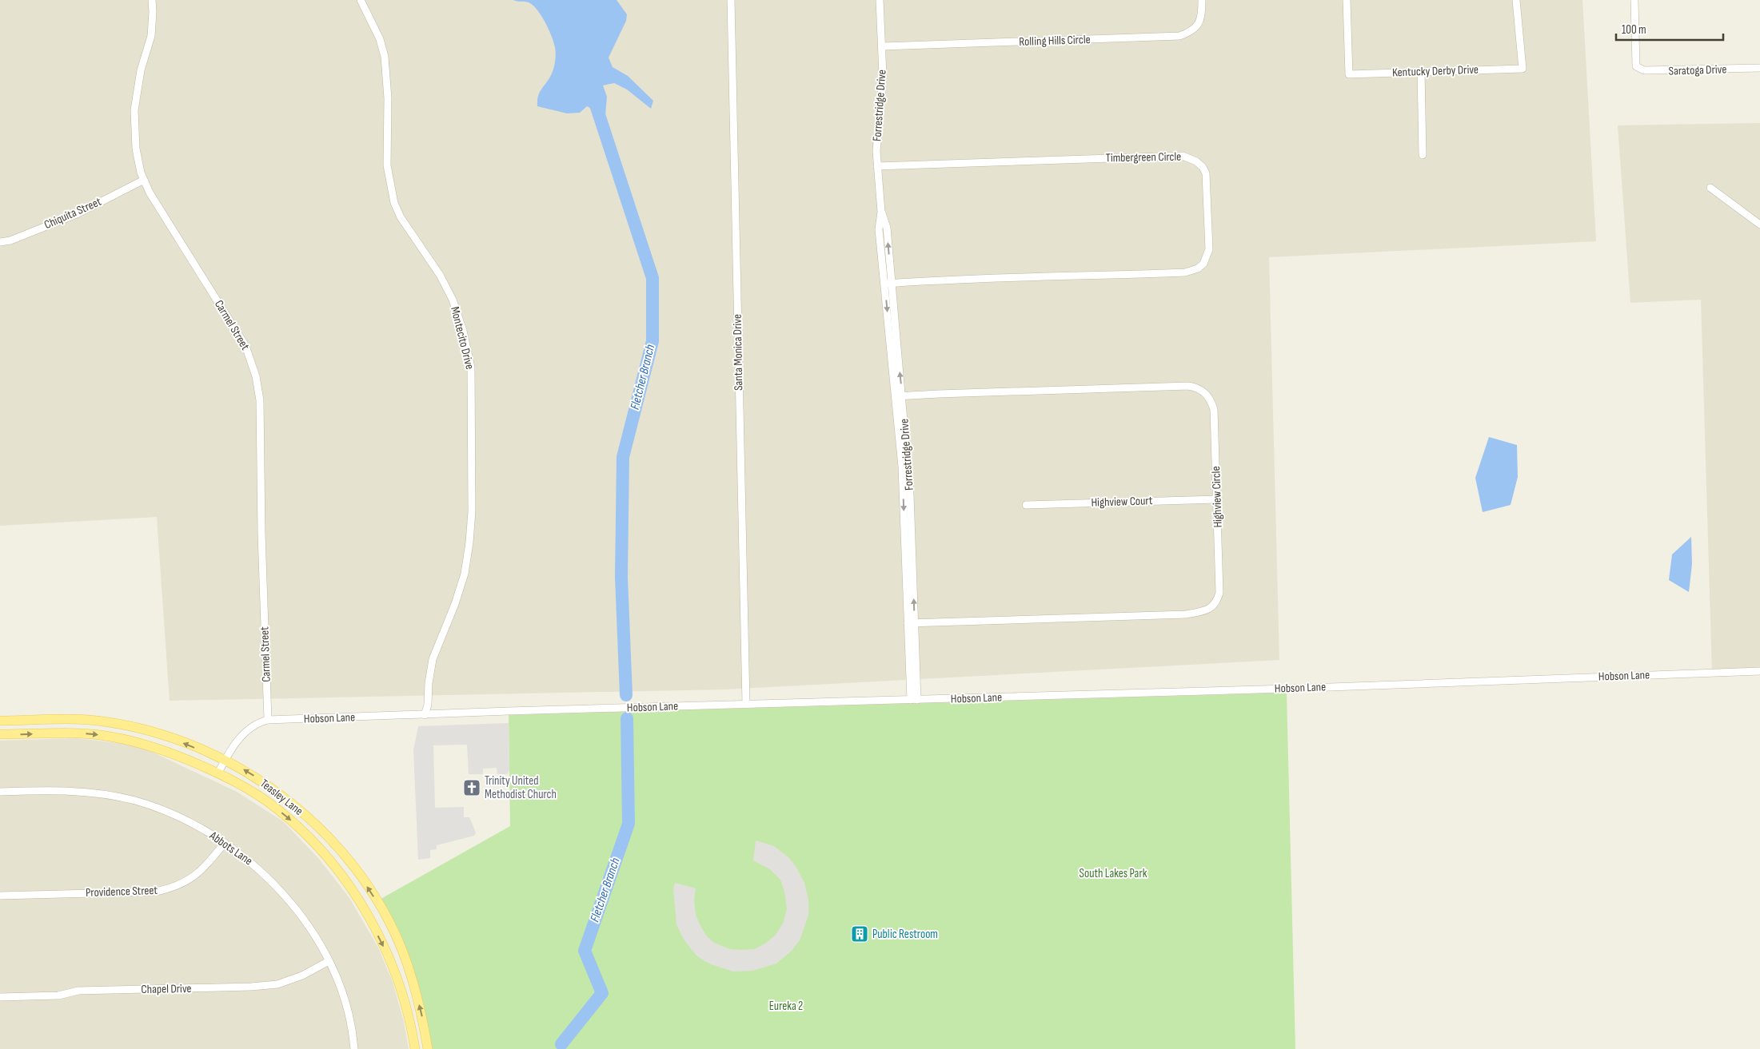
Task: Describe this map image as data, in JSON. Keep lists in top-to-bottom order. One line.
{"streets":{"main road":["Teasley Lane"],"street":["Rolling Hills Circle","Saratoga Drive","Kentucky Derby Drive","Forrestridge Drive","Timbergreen Circle","Chiquita Street","Carmel Street","Montecito Drive","Santa Monica Drive","Highview Circle","Highview Court","Hobson Lane","Abbots Lane","Providence Street","Chapel Drive"]},"crossings":[["Rolling Hills Circle","Forrestridge Drive"],["Forrestridge Drive","Timbergreen Circle"],["Forrestridge Drive","Highview Circle"],["Forrestridge Drive","Hobson Lane"],["Chiquita Street","Carmel Street"],["Carmel Street","Hobson Lane"],["Montecito Drive","Hobson Lane"],["Santa Monica Drive","Hobson Lane"],["Highview Circle","Highview Court"],["Hobson Lane","Teasley Lane"],["Abbots Lane","Providence Street"],["Abbots Lane","Chapel Drive"]],"water":["Fletcher Branch"],"parks":["South Lakes Park","Eureka 2"],"places":{"church":["Trinity United Methodist Church"],"building":["Public Restroom"]},"scale_bar":"100 m"}
